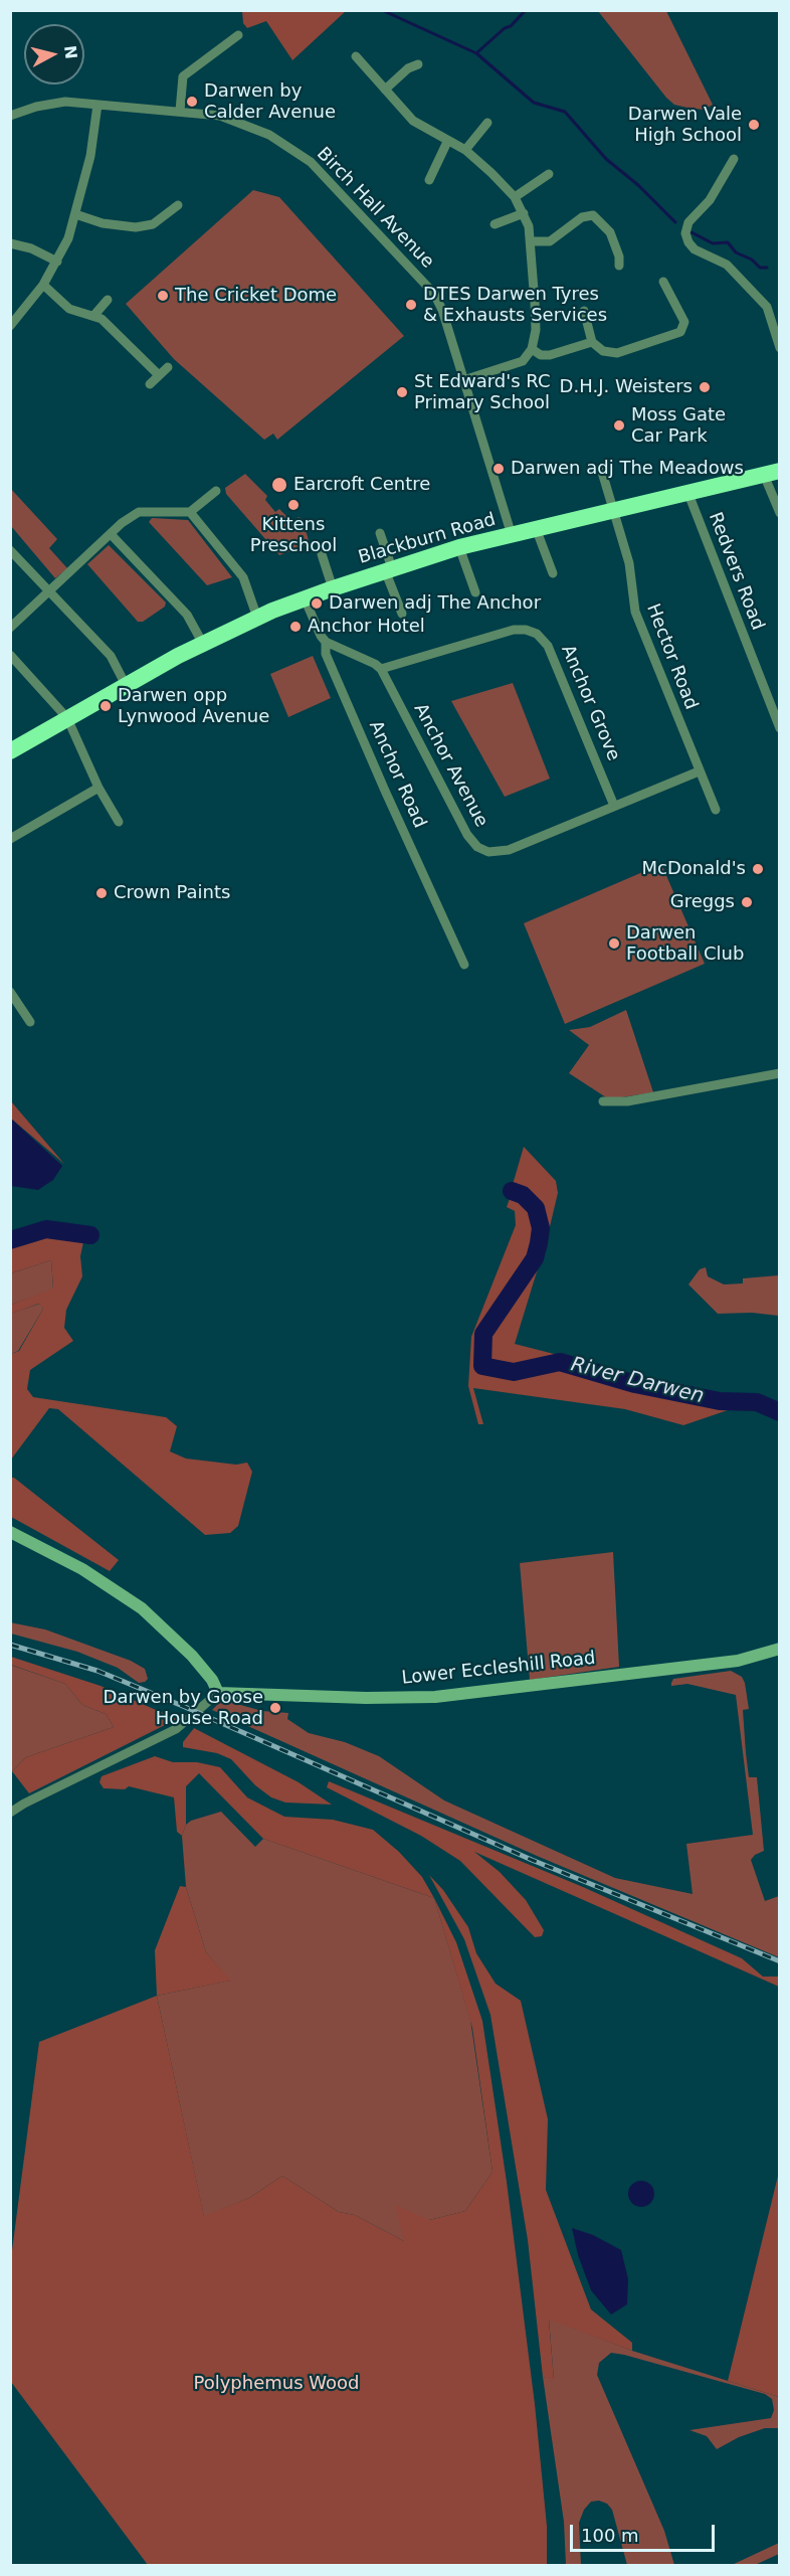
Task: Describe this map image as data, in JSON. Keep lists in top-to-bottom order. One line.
{"streets":{"highway":["Blackburn Road"],"street":["Birch Hall Avenue","Redvers Road","Hector Road","Anchor Grove","Anchor Avenue","Anchor Road","Lower Eccleshill Road"]},"crossings":[["Birch Hall Avenue","Blackburn Road"],["Blackburn Road","Redvers Road"],["Blackburn Road","Hector Road"],["Blackburn Road","Anchor Road"],["Hector Road","Anchor Avenue"],["Anchor Grove","Anchor Avenue"]],"water":["River Darwen"],"parks":["Polyphemus Wood"],"places":["Darwen by Calder Avenue","Darwen Vale High School","The Cricket Dome","DTES Darwen Tyres & Exhausts Services","D.H.J. Weisters","St Edward's RC Primary School","Moss Gate Car Park","Darwen adj The Meadows","Earcroft Centre","Kittens Preschool","Darwen adj The Anchor","Anchor Hotel","Darwen opp Lynwood Avenue","McDonald's","Crown Paints","Greggs","Darwen Football Club","Darwen by Goose House Road"],"scale_bar":"100 m","north":"right"}
